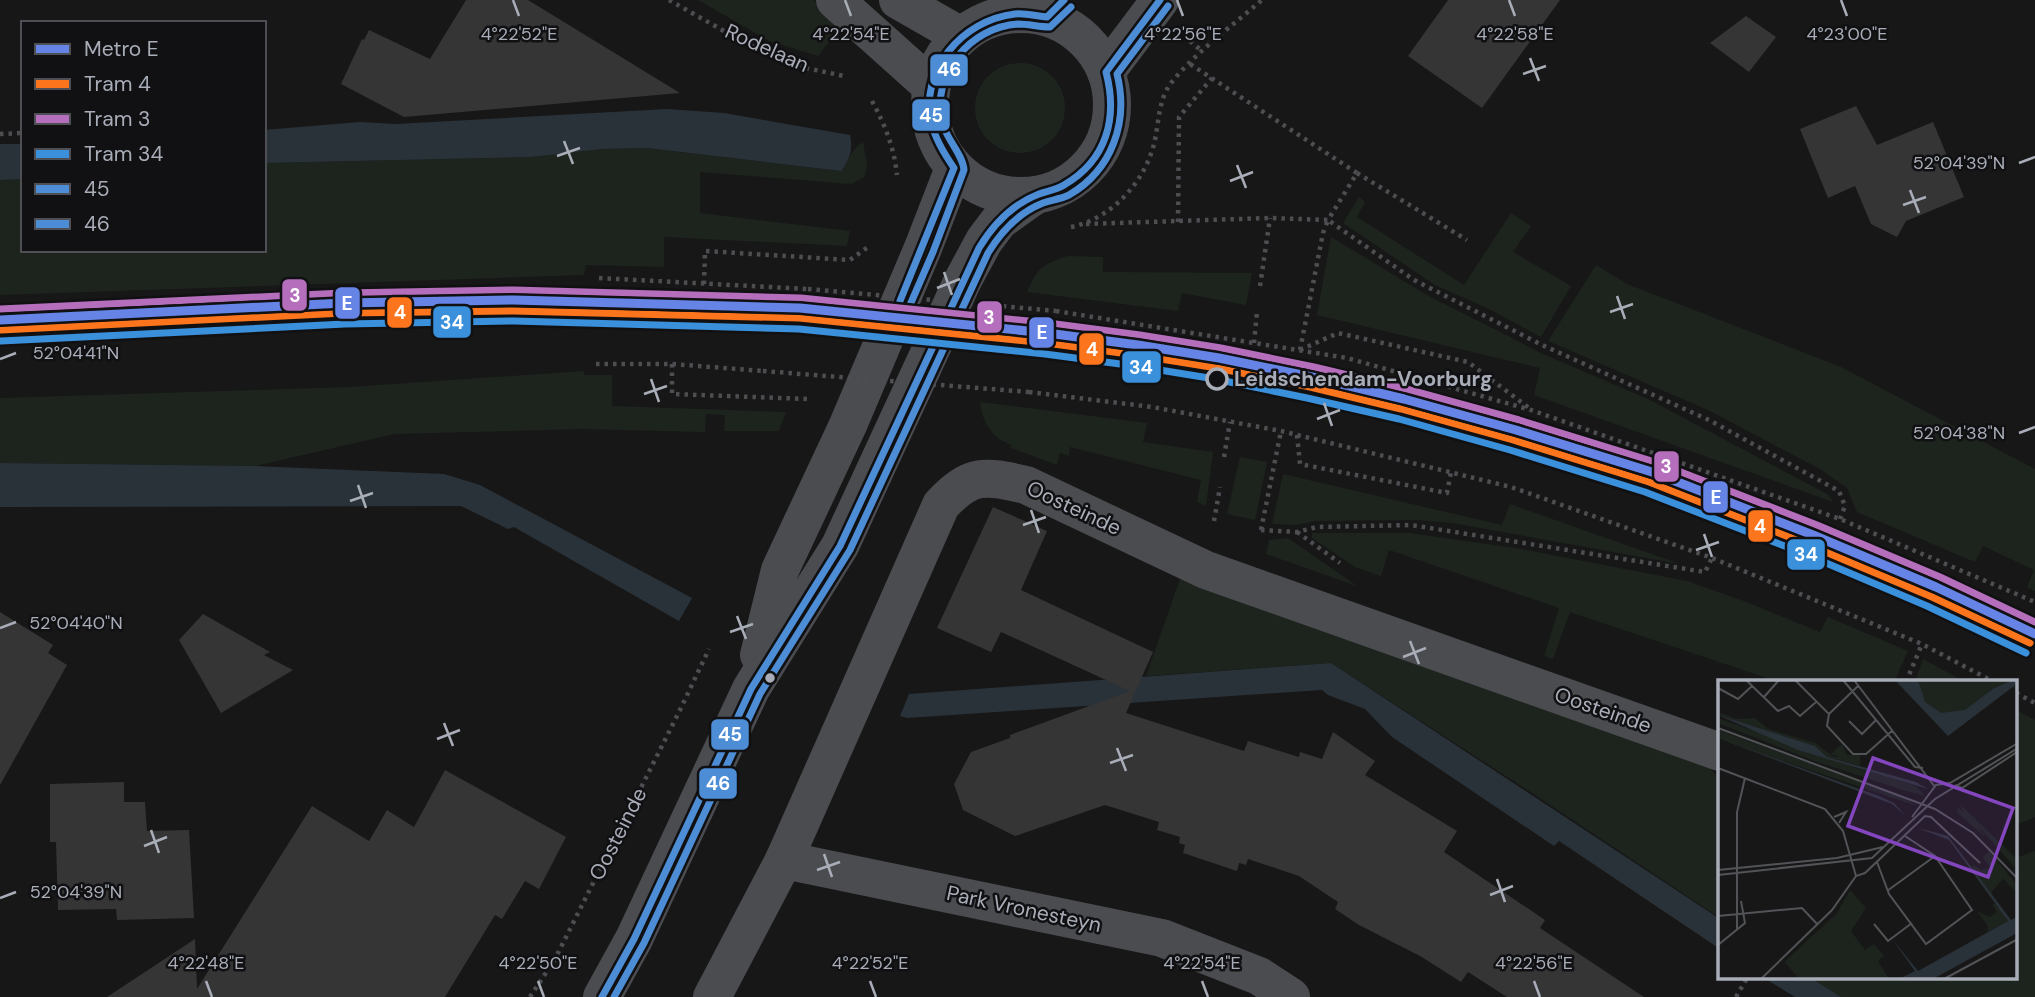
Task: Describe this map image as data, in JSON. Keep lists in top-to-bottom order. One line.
{"streets":{"street":["Oosteinde","Park Vronesteyn"],"path":["Rodelaan"]},"crossings":[["Oosteinde","Park Vronesteyn"]],"places":["Leidschendam-Voorburg"],"lines":["transit line 45","transit line 46","tram line 3","metro line E","tram line 4","tram line 34"],"legend":["Metro E","Tram 4","Tram 3","Tram 34","45","46"],"coordinates":["4°23'00\"E","4°22'52\"E","4°22'54\"E","4°22'56\"E","4°22'58\"E","52°04'39\"N","52°04'41\"N","52°04'38\"N","52°04'40\"N","4°22'48\"E","4°22'50\"E"]}
